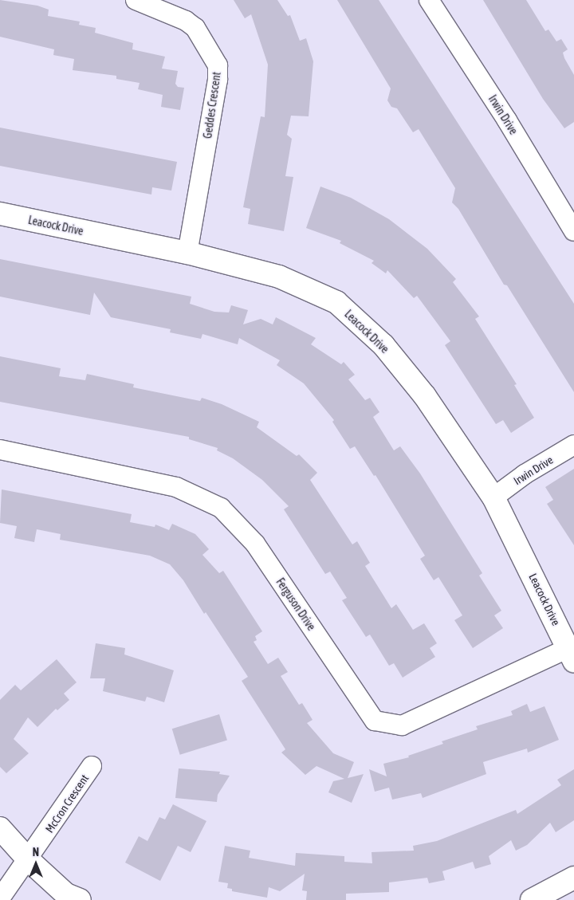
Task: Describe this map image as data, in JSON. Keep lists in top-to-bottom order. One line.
{"streets":{"street":["Geddes Crescent","Irwin Drive","Leacock Drive","Ferguson Drive","McCron Crescent"]},"crossings":[["Geddes Crescent","Leacock Drive"],["Irwin Drive","Leacock Drive"],["Leacock Drive","Ferguson Drive"]],"north":"top"}
